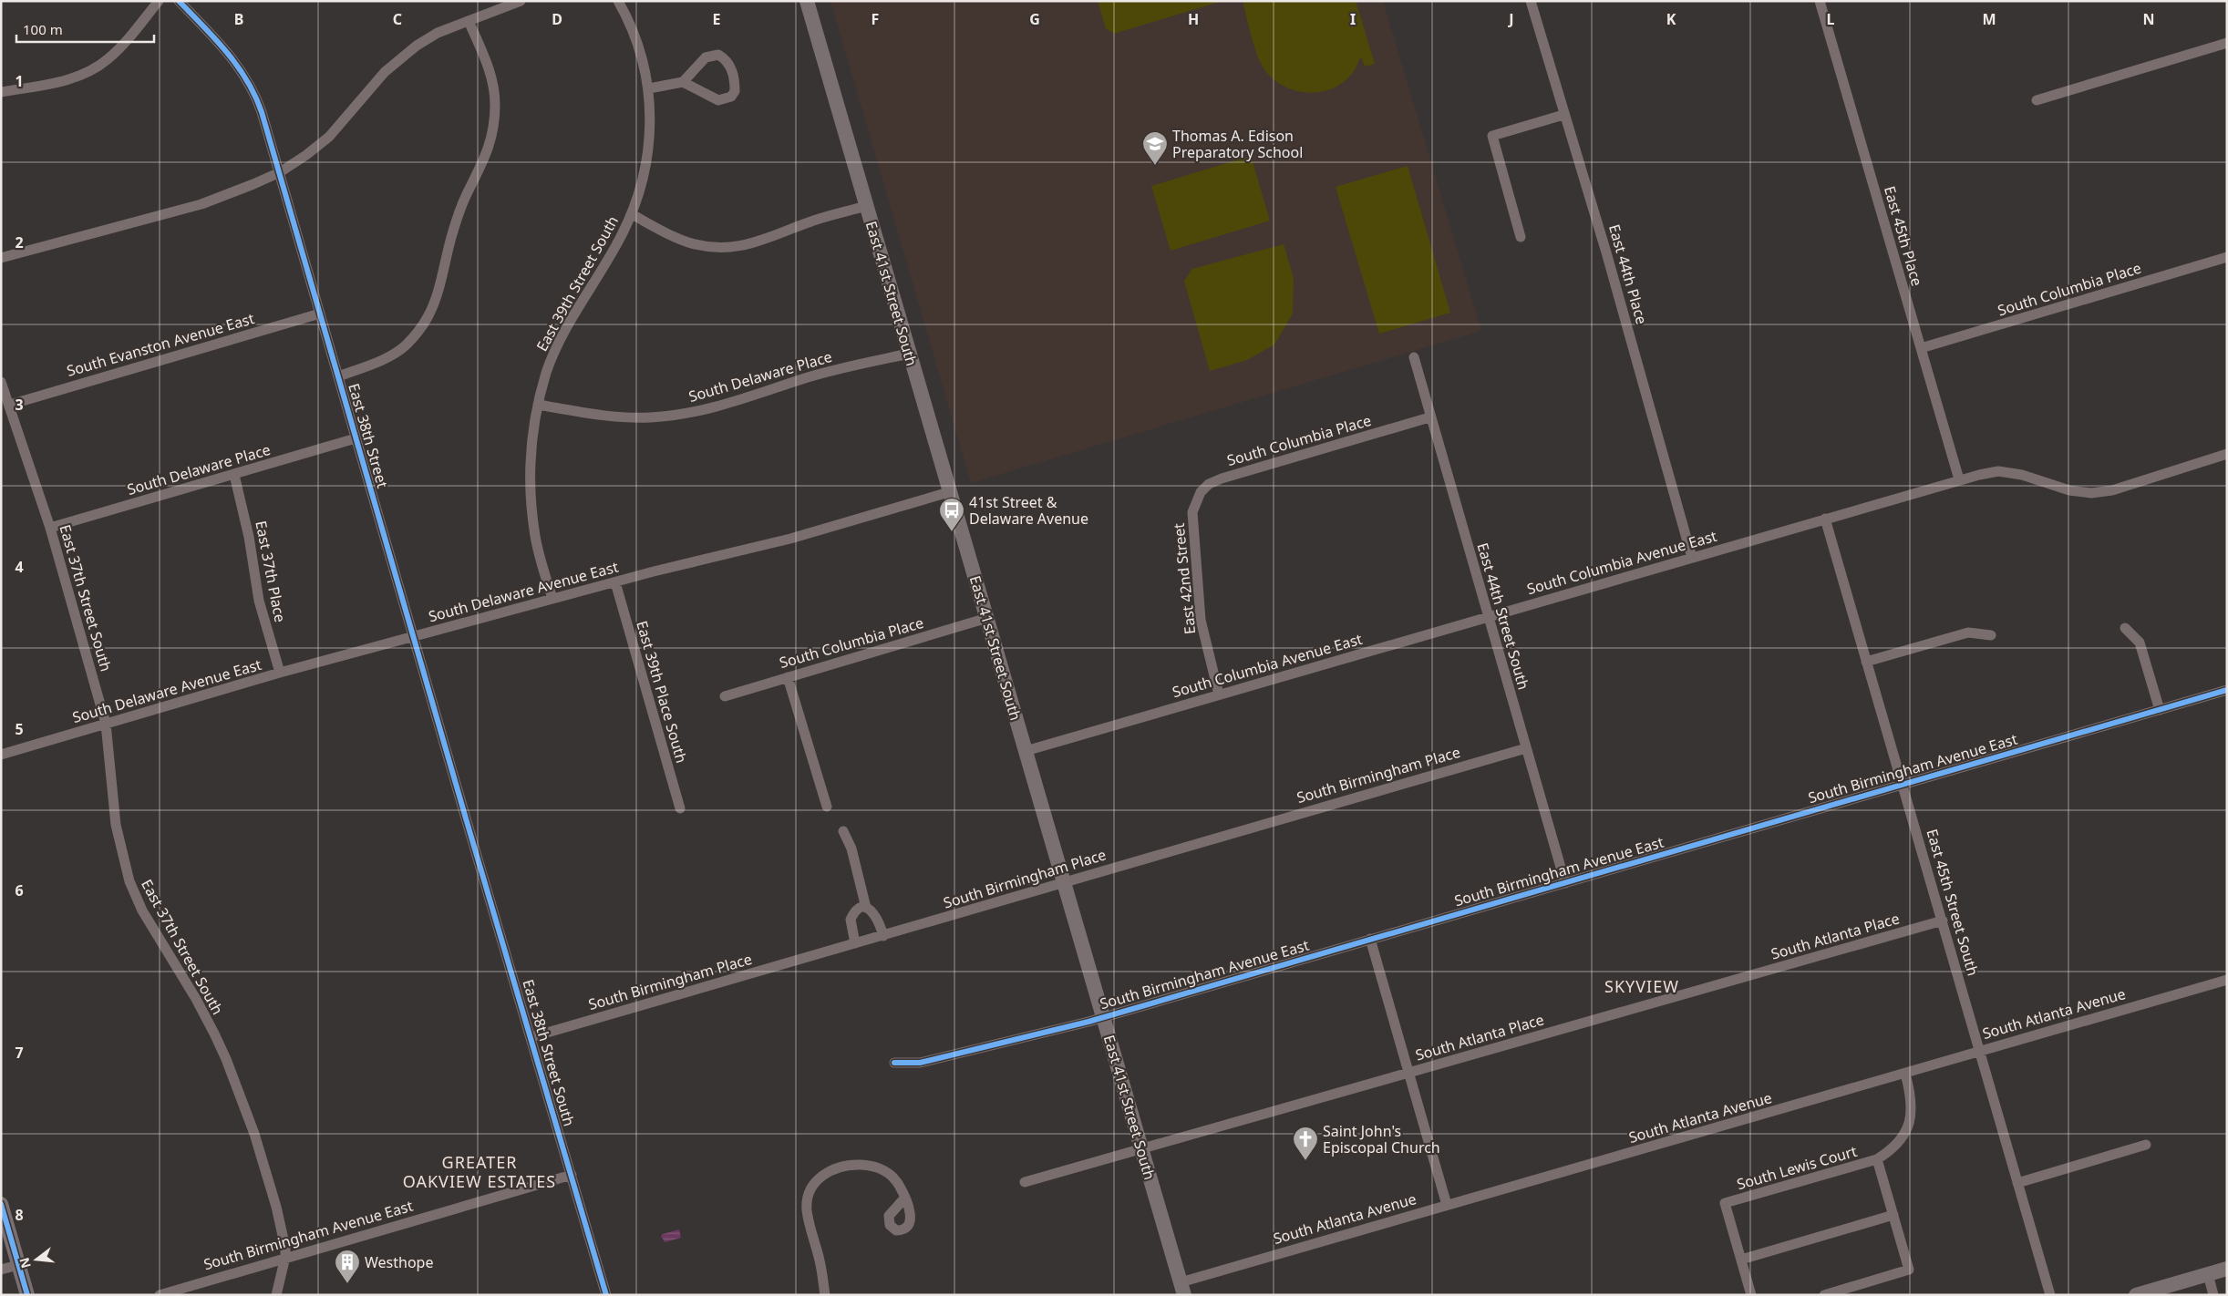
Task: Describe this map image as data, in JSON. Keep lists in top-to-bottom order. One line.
{"streets":{"main road":["East 41st Street South"],"street":["East 45th Place","East 44th Place","East 39th Street South","South Columbia Place","South Evanston Avenue East","South Delaware Place","East 38th Street","South Columbia Avenue East","East 37th Place","East 42nd Street","South Delaware Avenue East","East 37th Street South","East 44th Street South","East 39th Place South","South Birmingham Avenue East","South Birmingham Place","East 45th Street South","South Atlanta Place","South Atlanta Avenue","East 38th Street South","South Lewis Court"]},"crossings":[["East 45th Place","South Columbia Place"],["East 45th Place","South Columbia Avenue East"],["East 44th Place","South Columbia Avenue East"],["East 39th Street South","South Delaware Place"],["East 39th Street South","South Delaware Avenue East"],["South Columbia Place","East 41st Street South"],["South Columbia Place","East 42nd Street"],["South Columbia Place","East 44th Street South"],["East 41st Street South","South Delaware Place"],["East 41st Street South","South Columbia Avenue East"],["East 41st Street South","South Delaware Avenue East"],["East 41st Street South","South Birmingham Avenue East"],["East 41st Street South","South Birmingham Place"],["East 41st Street South","South Atlanta Place"],["East 41st Street South","South Atlanta Avenue"],["South Evanston Avenue East","East 38th Street"],["South Evanston Avenue East","East 37th Street South"],["South Delaware Place","East 38th Street"],["South Delaware Place","East 37th Place"],["South Delaware Place","East 37th Street South"],["East 38th Street","South Delaware Avenue East"],["East 38th Street","East 38th Street South"],["South Columbia Avenue East","East 42nd Street"],["South Columbia Avenue East","East 44th Street South"],["South Columbia Avenue East","East 45th Street South"],["East 37th Place","South Delaware Avenue East"],["South Delaware Avenue East","East 37th Street South"],["South Delaware Avenue East","East 39th Place South"],["East 37th Street South","South Birmingham Avenue East"],["East 44th Street South","South Birmingham Avenue East"],["East 44th Street South","South Birmingham Place"],["South Birmingham Avenue East","East 45th Street South"],["South Birmingham Avenue East","East 38th Street South"],["South Birmingham Place","East 38th Street South"],["East 45th Street South","South Atlanta Place"],["East 45th Street South","South Atlanta Avenue"]],"districts":["SKYVIEW","GREATER OAKVIEW ESTATES"],"places":{"school or university":["Thomas A. Edison Preparatory School"],"bus stop":["41st Street & Delaware Avenue"],"church":["Saint John's Episcopal Church"],"building":["Westhope"]},"scale_bar":"100 m","north":"left","grid":{"columns":["B","C","D","E","F","G","H","I","J","K","L","M","N"],"rows":["1","2","3","4","5","6","7","8"]}}
